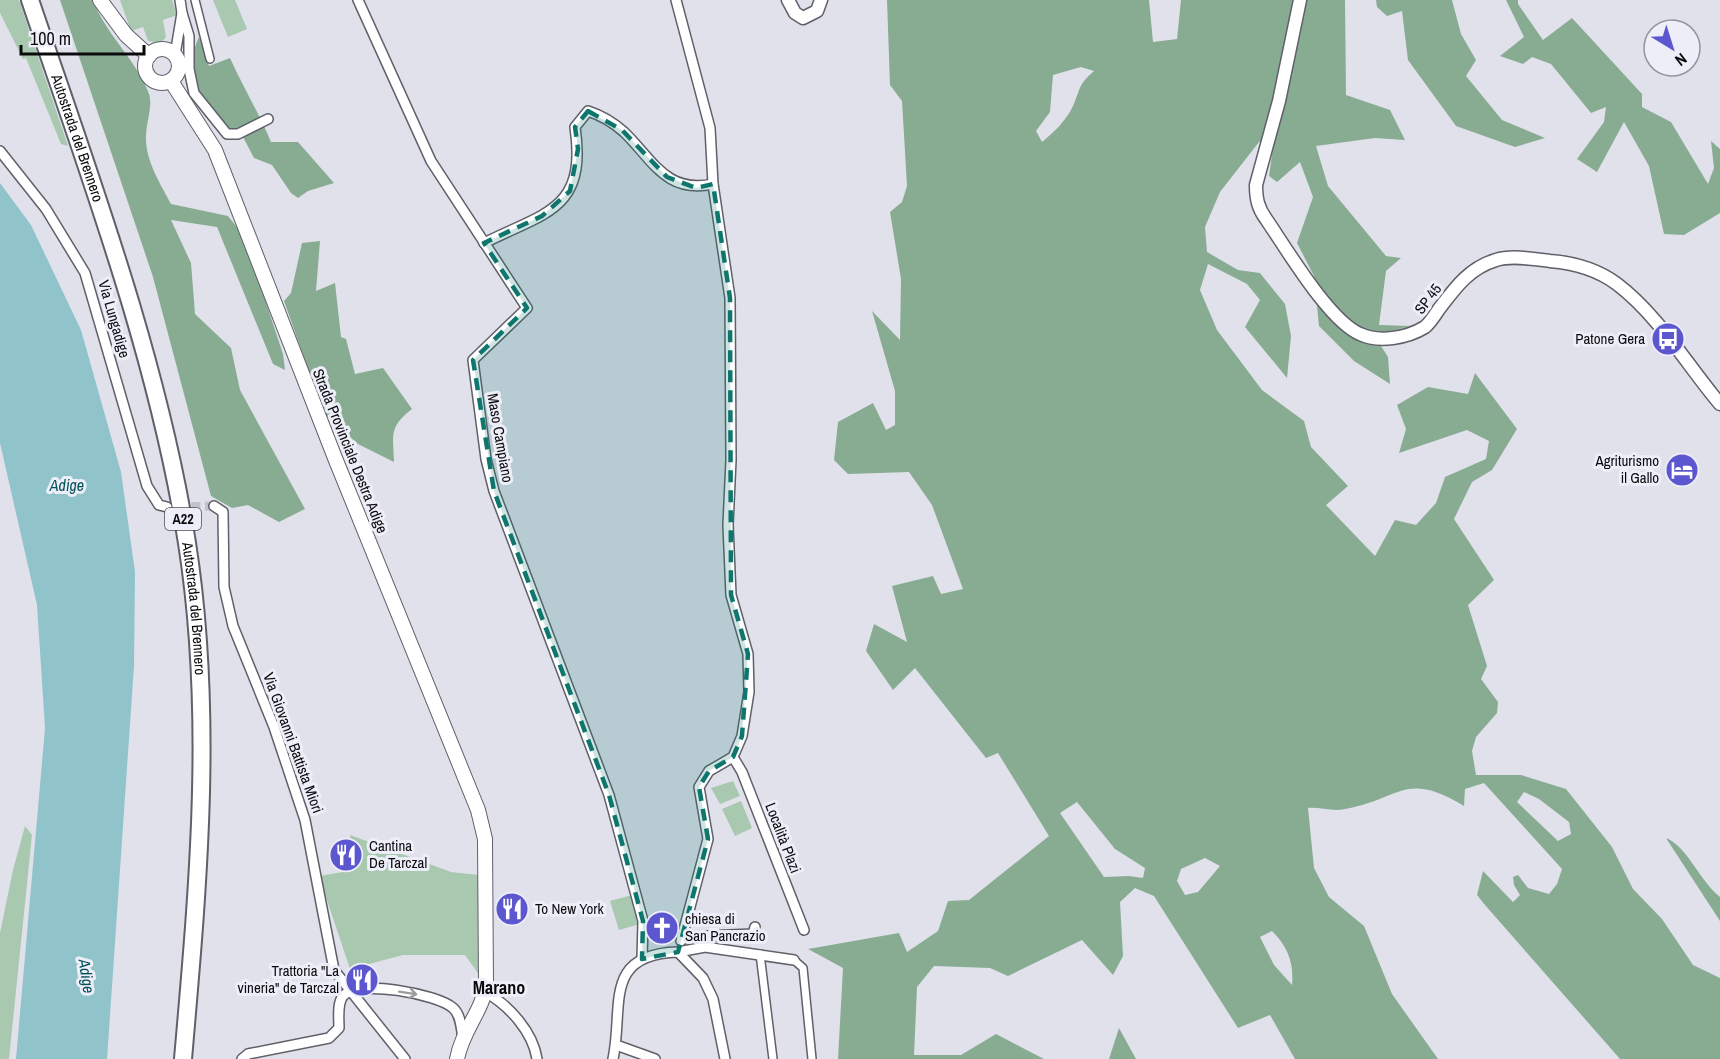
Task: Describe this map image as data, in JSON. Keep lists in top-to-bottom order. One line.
{"streets":{"highway":["Autostrada del Brennero","A22"],"main road":["Strada Provinciale Destra Adige"],"street":["SP 45","Via Lungadige","Maso Campiano","Via Giovanni Battista Miori","Località Plazi"]},"districts":["Marano"],"water":["Adige"],"places":{"bus stop":["Patone Gera"],"hotel":["Agriturismo il Gallo"],"restaurant":["Cantina De Tarczal","To New York","Trattoria \"La vineria\" de Tarczal"],"church":["chiesa di San Pancrazio"]},"scale_bar":"100 m","north":"bottom right"}
